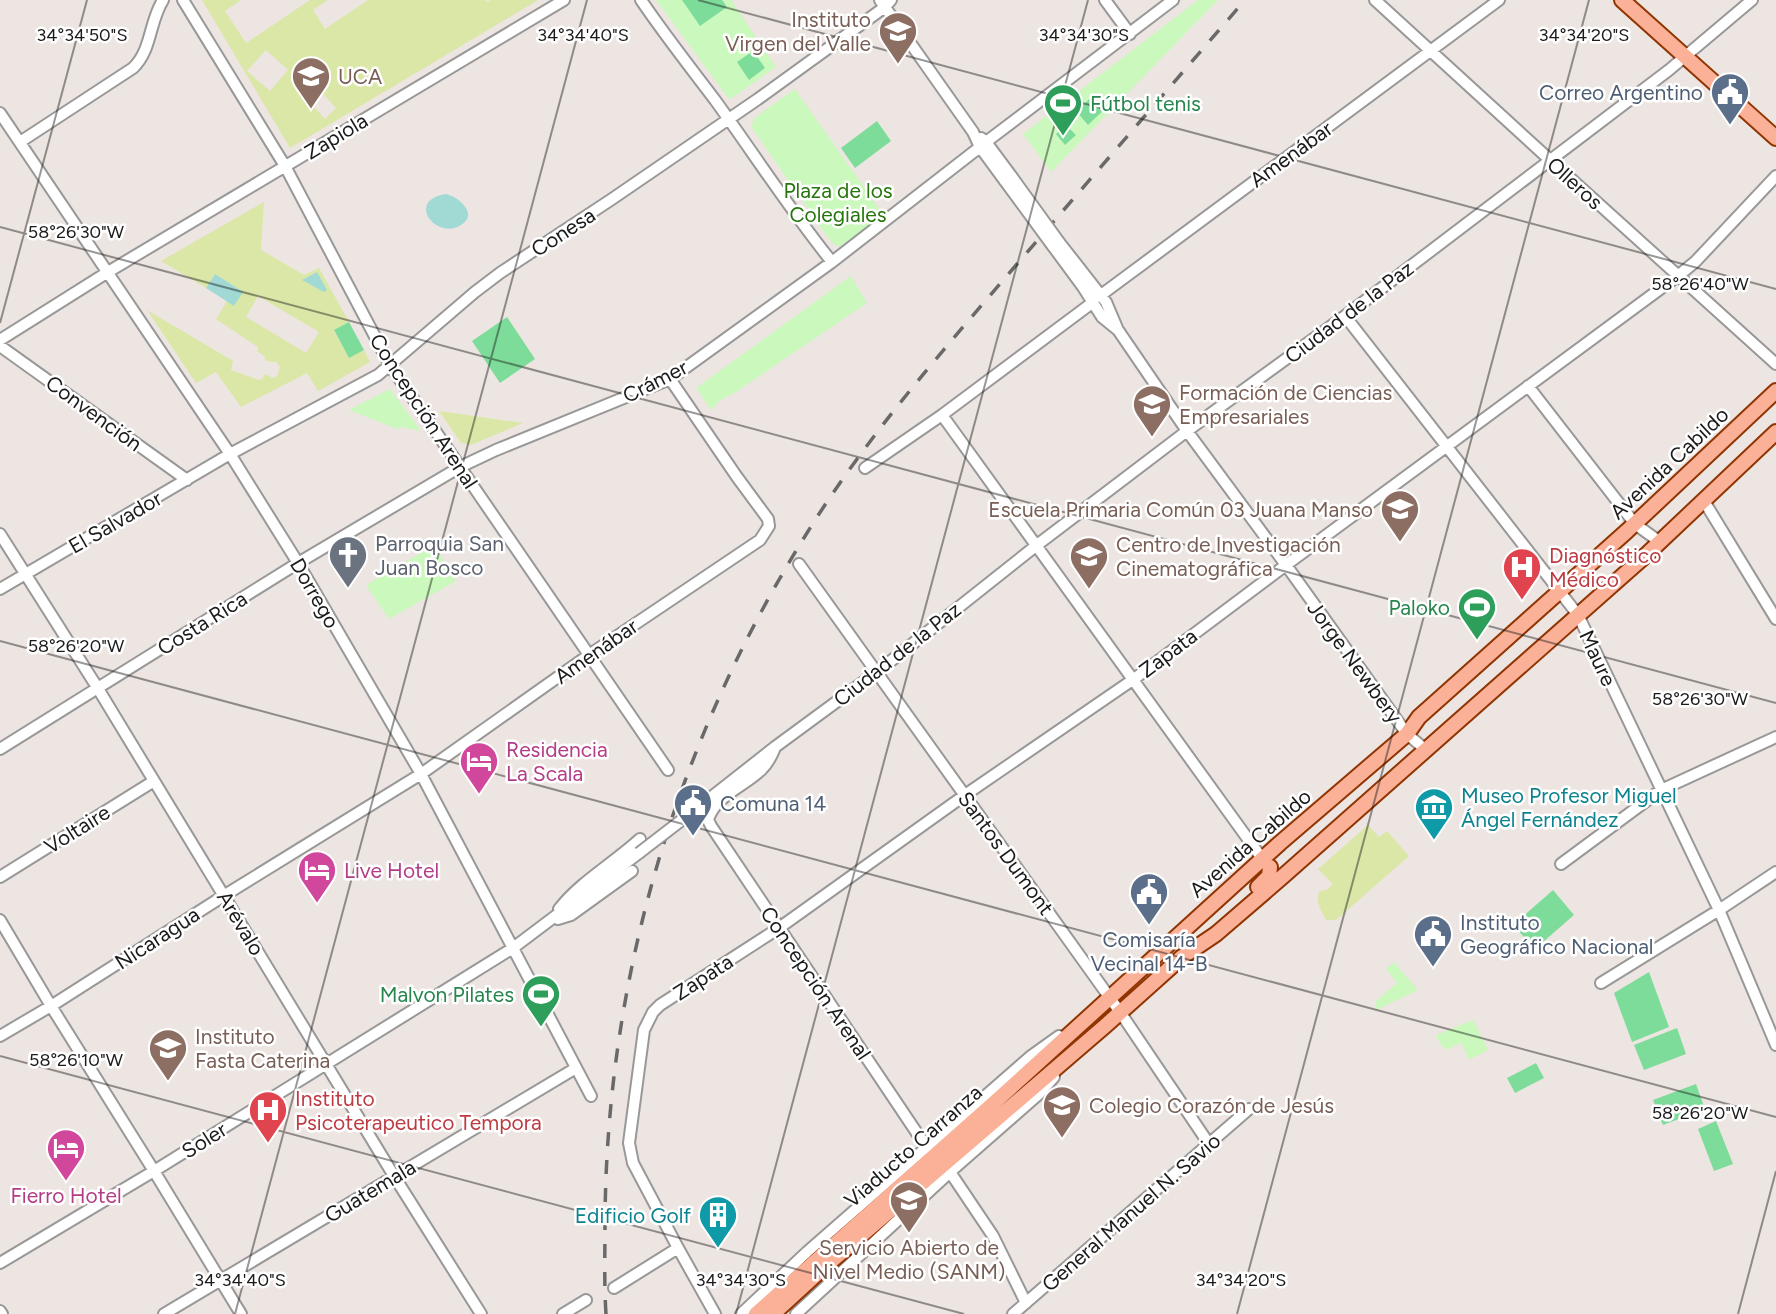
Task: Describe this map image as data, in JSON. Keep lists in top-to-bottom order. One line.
{"streets":{"main road":["Avenida Cabildo","Viaducto Carranza"],"street":["Zapiola","Amenábar","Olleros","Conesa","Ciudad de la Paz","Crámer","Concepción Arenal","Convención","El Salvador","Dorrego","Costa Rica","Zapata","Maure","Jorge Newbery","Voltaire","Santos Dumont","Arévalo","Nicaragua","Soler","Guatemala","General Manuel N. Savio"]},"crossings":[["Zapiola","Concepción Arenal"],["Zapiola","Dorrego"],["Amenábar","Olleros"],["Amenábar","Crámer"],["Amenábar","Concepción Arenal"],["Amenábar","Dorrego"],["Amenábar","Jorge Newbery"],["Amenábar","Nicaragua"],["Olleros","Ciudad de la Paz"],["Olleros","Zapata"],["Conesa","Concepción Arenal"],["Conesa","El Salvador"],["Conesa","Dorrego"],["Ciudad de la Paz","Concepción Arenal"],["Ciudad de la Paz","Dorrego"],["Ciudad de la Paz","Maure"],["Ciudad de la Paz","Jorge Newbery"],["Ciudad de la Paz","Santos Dumont"],["Ciudad de la Paz","Soler"],["Crámer","Concepción Arenal"],["Crámer","Dorrego"],["Crámer","Costa Rica"],["Concepción Arenal","Avenida Cabildo"],["Concepción Arenal","Zapata"],["Convención","El Salvador"],["Avenida Cabildo","Maure"],["Avenida Cabildo","Jorge Newbery"],["Avenida Cabildo","Santos Dumont"],["Avenida Cabildo","Viaducto Carranza"],["El Salvador","Dorrego"],["El Salvador","Arévalo"],["Dorrego","Costa Rica"],["Dorrego","Nicaragua"],["Dorrego","Soler"],["Dorrego","Guatemala"],["Costa Rica","Arévalo"],["Zapata","Maure"],["Zapata","Jorge Newbery"],["Zapata","Santos Dumont"],["Voltaire","Arévalo"],["Santos Dumont","General Manuel N. Savio"],["Arévalo","Nicaragua"],["Arévalo","Soler"],["Arévalo","Guatemala"]],"parks":["Plaza de los Colegiales"],"places":{"school or university":["Instituto Virgen del Valle","UCA","Formación de Ciencias Empresariales","Escuela Primaria Común 03 Juana Manso","Centro de Investigación Cinematográfica","Instituto Fasta Caterina","Colegio Corazón de Jesús","Servicio Abierto de Nivel Medio (SANM)"],"public building":["Correo Argentino","Comuna 14","Comisaría Vecinal 14-B","Instituto Geográfico Nacional"],"sports":["Fútbol tenis","Paloko","Malvon Pilates"],"church":["Parroquia San Juan Bosco"],"hospital":["Diagnóstico Médico","Instituto Psicoterapeutico Tempora"],"hotel":["Residencia La Scala","Live Hotel","Fierro Hotel"],"museum":["Museo Profesor Miguel Ángel Fernández"],"building":["Edificio Golf"]},"coordinates":["34°34'50\"S","34°34'40\"S","34°34'30\"S","34°34'20\"S","58°26'30\"W","58°26'40\"W","58°26'20\"W","58°26'10\"W"]}
